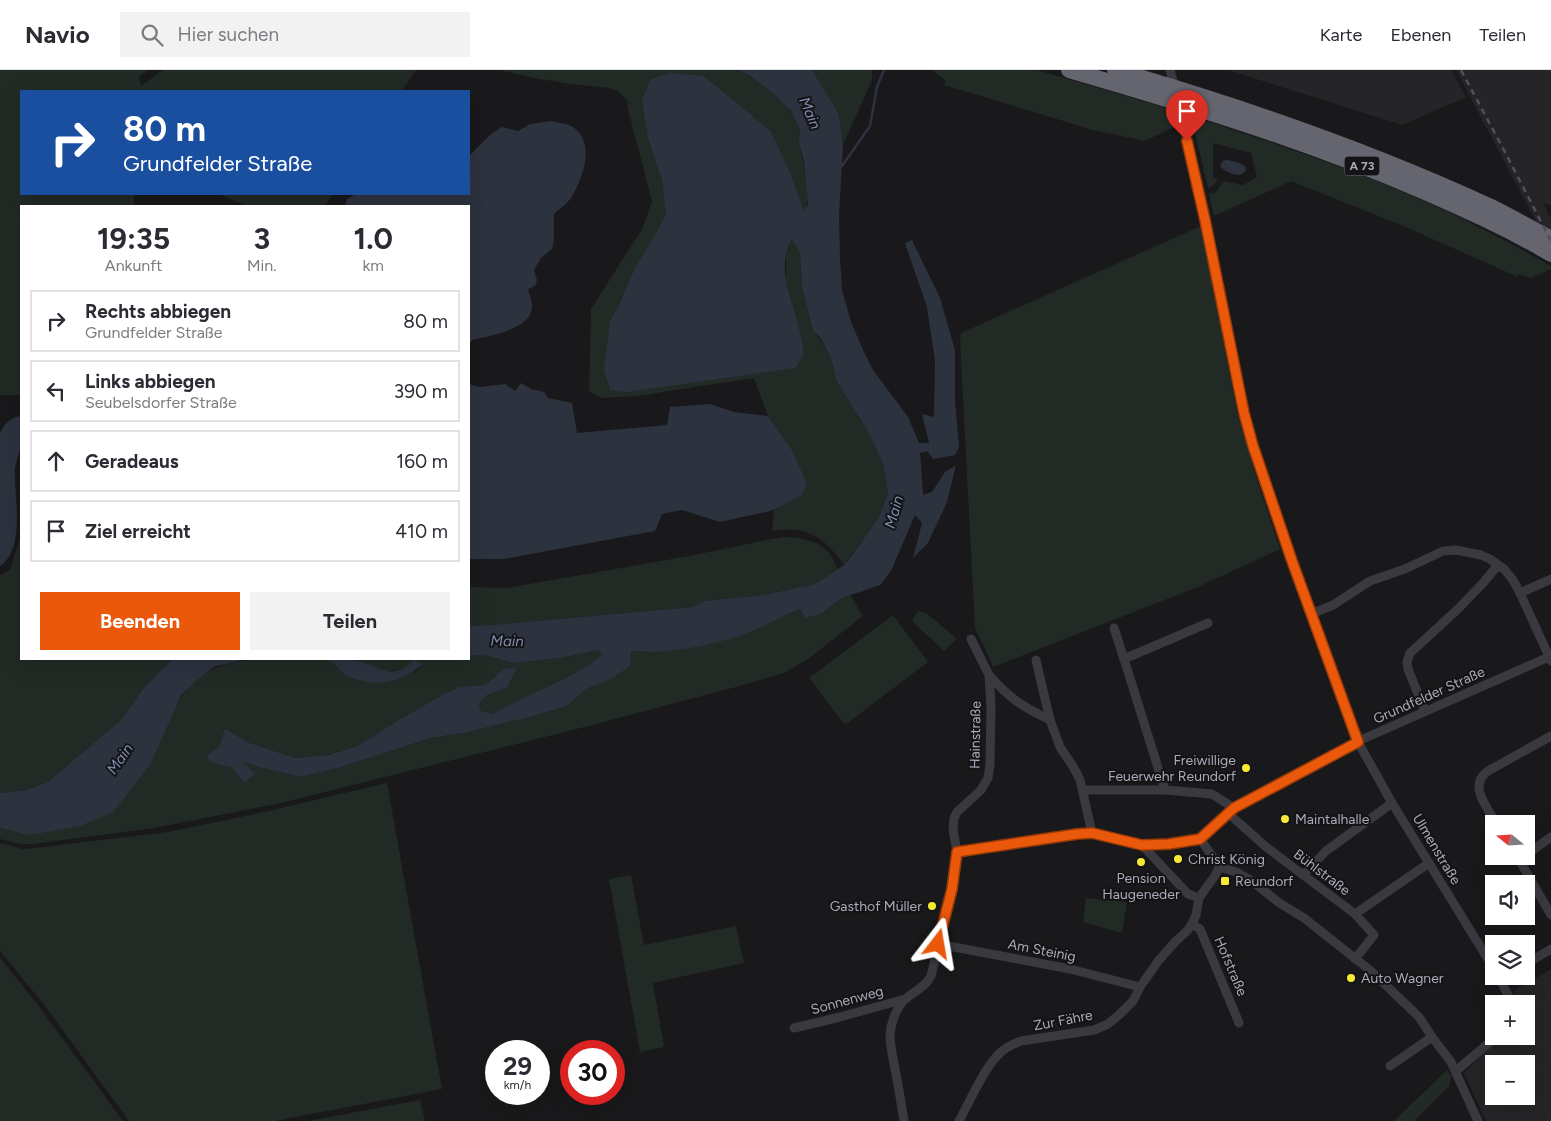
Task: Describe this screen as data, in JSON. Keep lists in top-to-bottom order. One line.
{"streets":{"highway":["A 73"],"street":["Grundfelder Straße","Hainstraße","Ulmenstraße","Bühlstraße","Am Steinig","Hofstraße","Sonnenweg","Zur Fähre"]},"crossings":[["Grundfelder Straße","Ulmenstraße"],["Grundfelder Straße","Bühlstraße"],["Hainstraße","Am Steinig"],["Hainstraße","Sonnenweg"],["Am Steinig","Zur Fähre"],["Hofstraße","Zur Fähre"]],"water":["Main"],"places":{"other":["Freiwillige Feuerwehr Reundorf","Maintalhalle","Christ König","Pension Haugeneder","Gasthof Müller","Auto Wagner"],"transit":["Reundorf"]},"north":"left","page":{"header":"Navio","search":"Hier suchen","nav":["Karte","Ebenen","Teilen"],"turn":["80 m","Grundfelder Straße"],"eta":["19:35","Ankunft","3","Min.","1.0","km"],"list":[{"name":"Rechts abbiegen","note":"Grundfelder Straße","value":"80 m"},{"name":"Links abbiegen","note":"Seubelsdorfer Straße","value":"390 m"},{"name":"Geradeaus","value":"160 m"},{"name":"Ziel erreicht","value":"410 m"}],"buttons":["Beenden","Teilen"],"map_buttons":["+","−"],"speed":"29 km/h","limit":"30"}}
